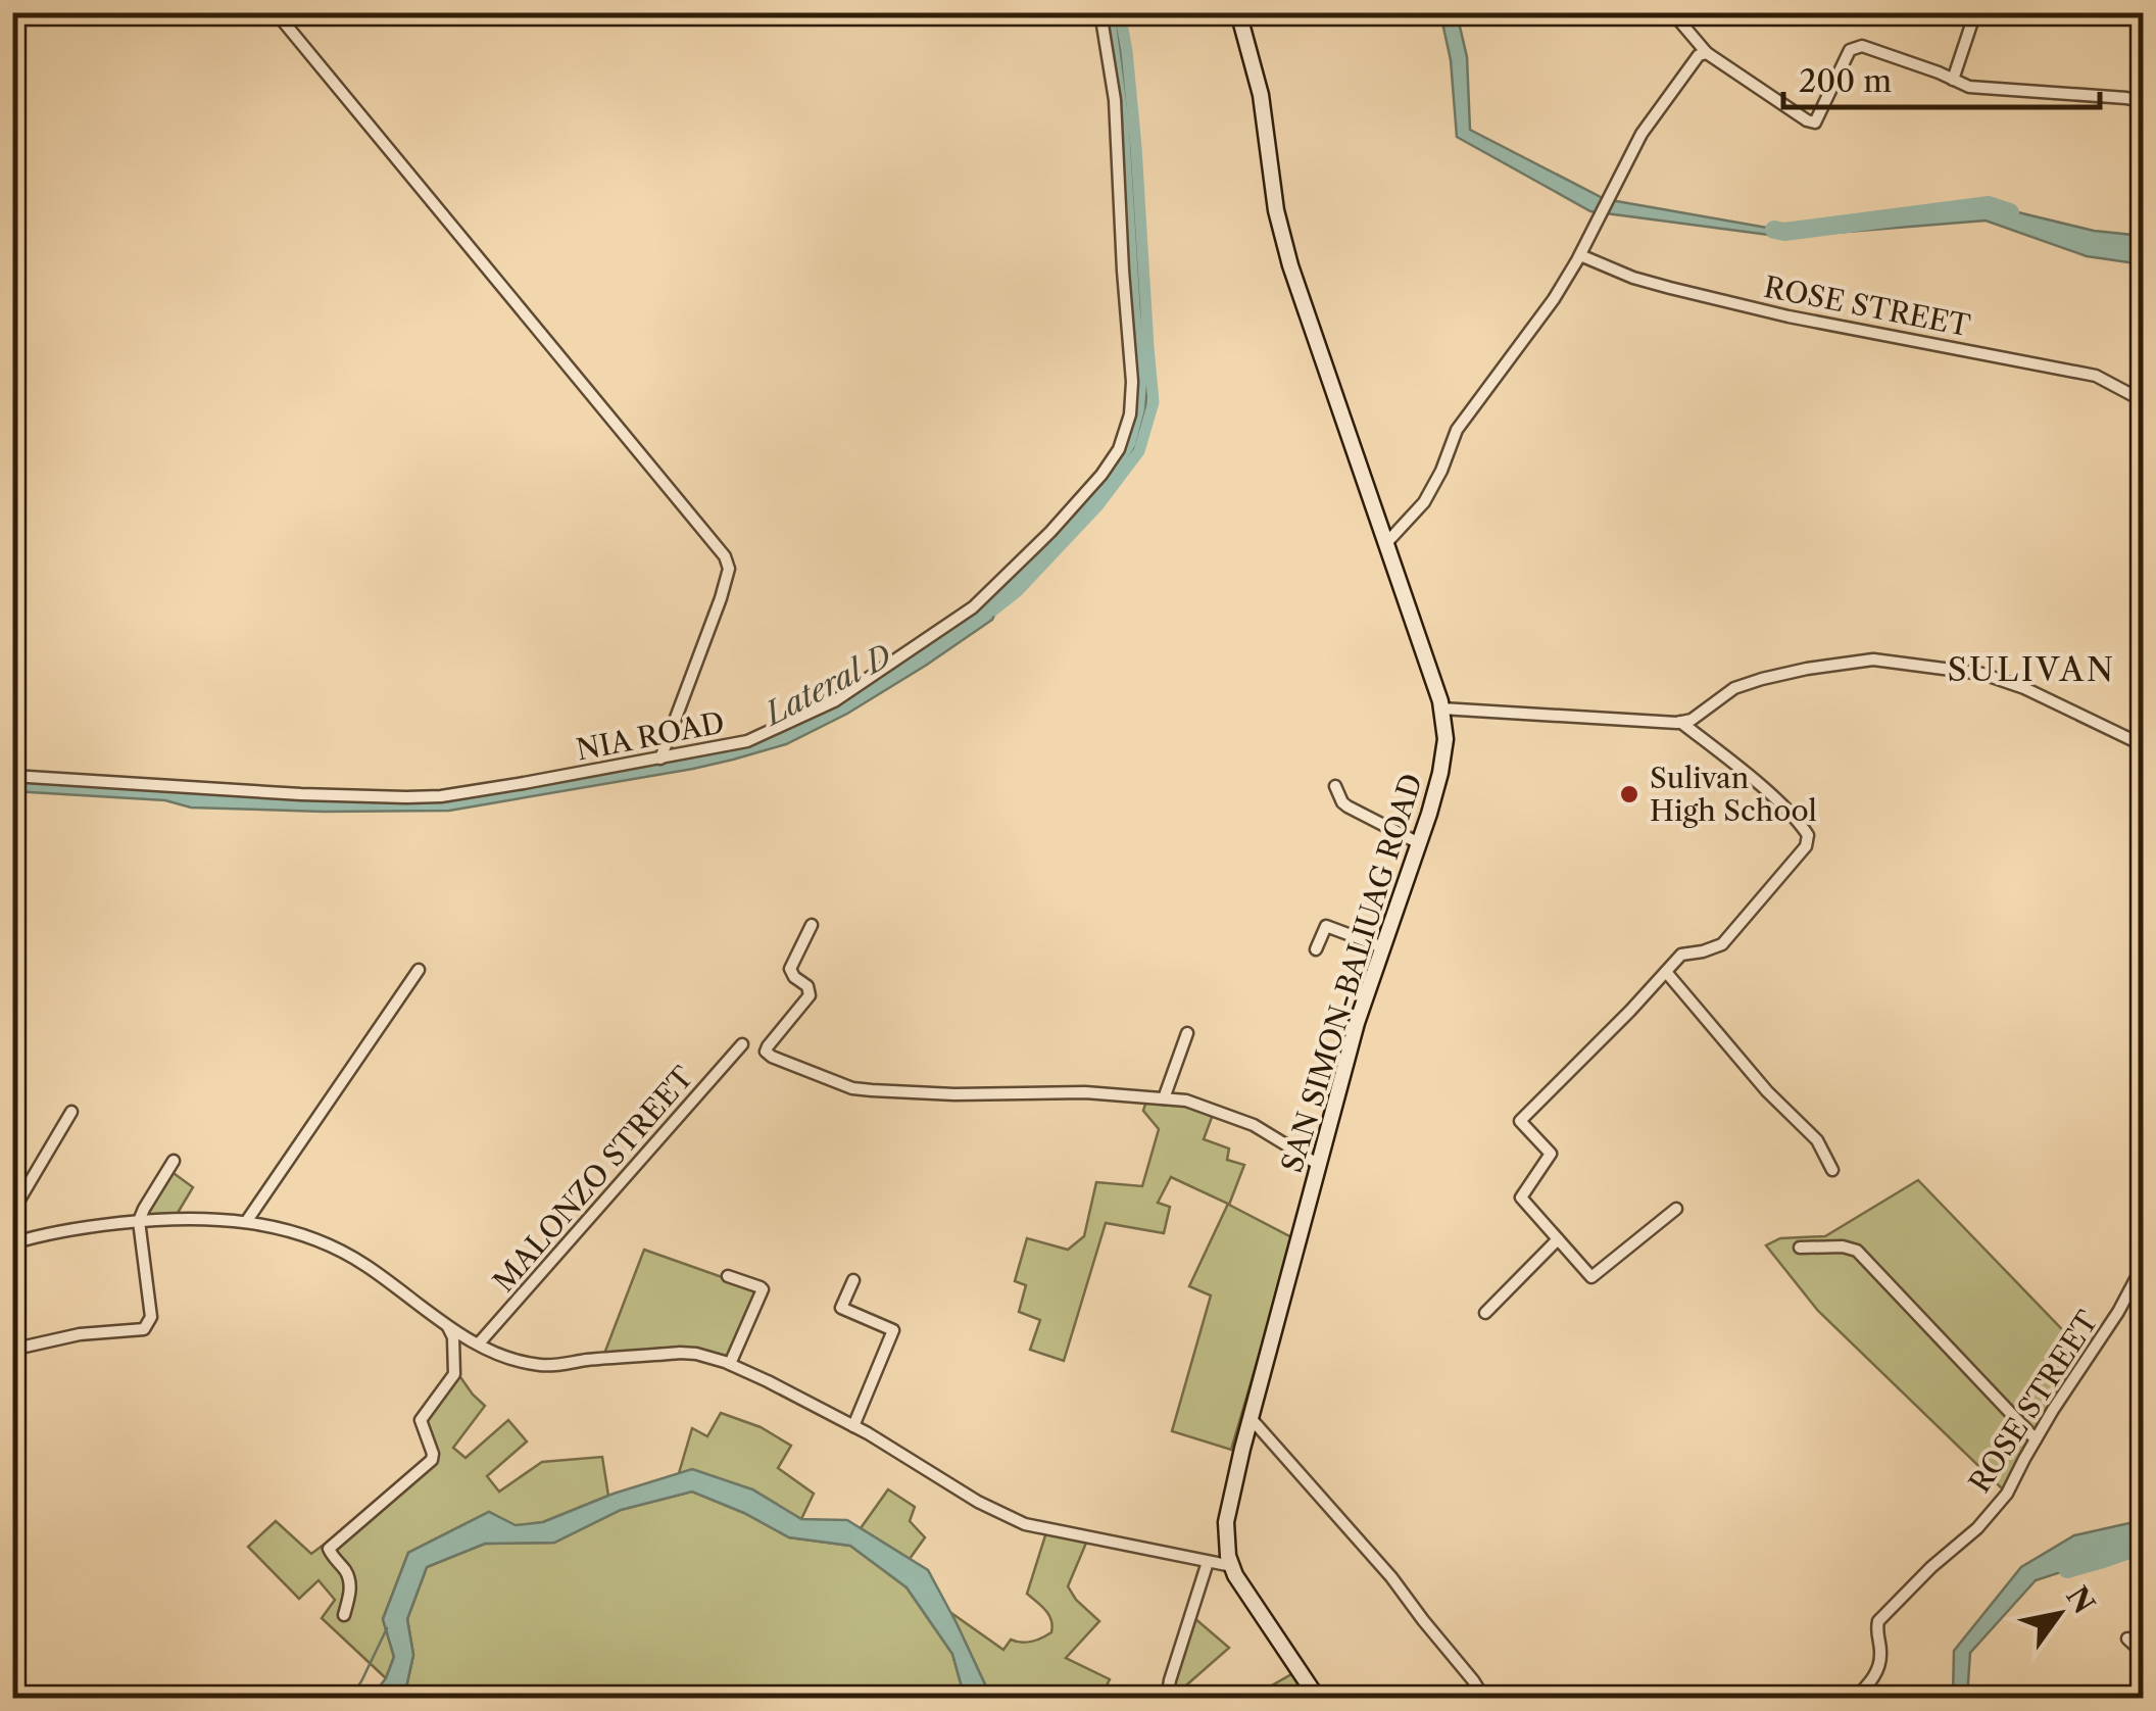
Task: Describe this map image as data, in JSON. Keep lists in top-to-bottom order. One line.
{"streets":{"main road":["SAN SIMON-BALIUAG ROAD"],"street":["ROSE STREET","NIA ROAD","MALONZO STREET"]},"districts":["SULIVAN"],"water":["Lateral D"],"places":["Sulivan High School"],"scale_bar":"200 m","north":"top right"}
